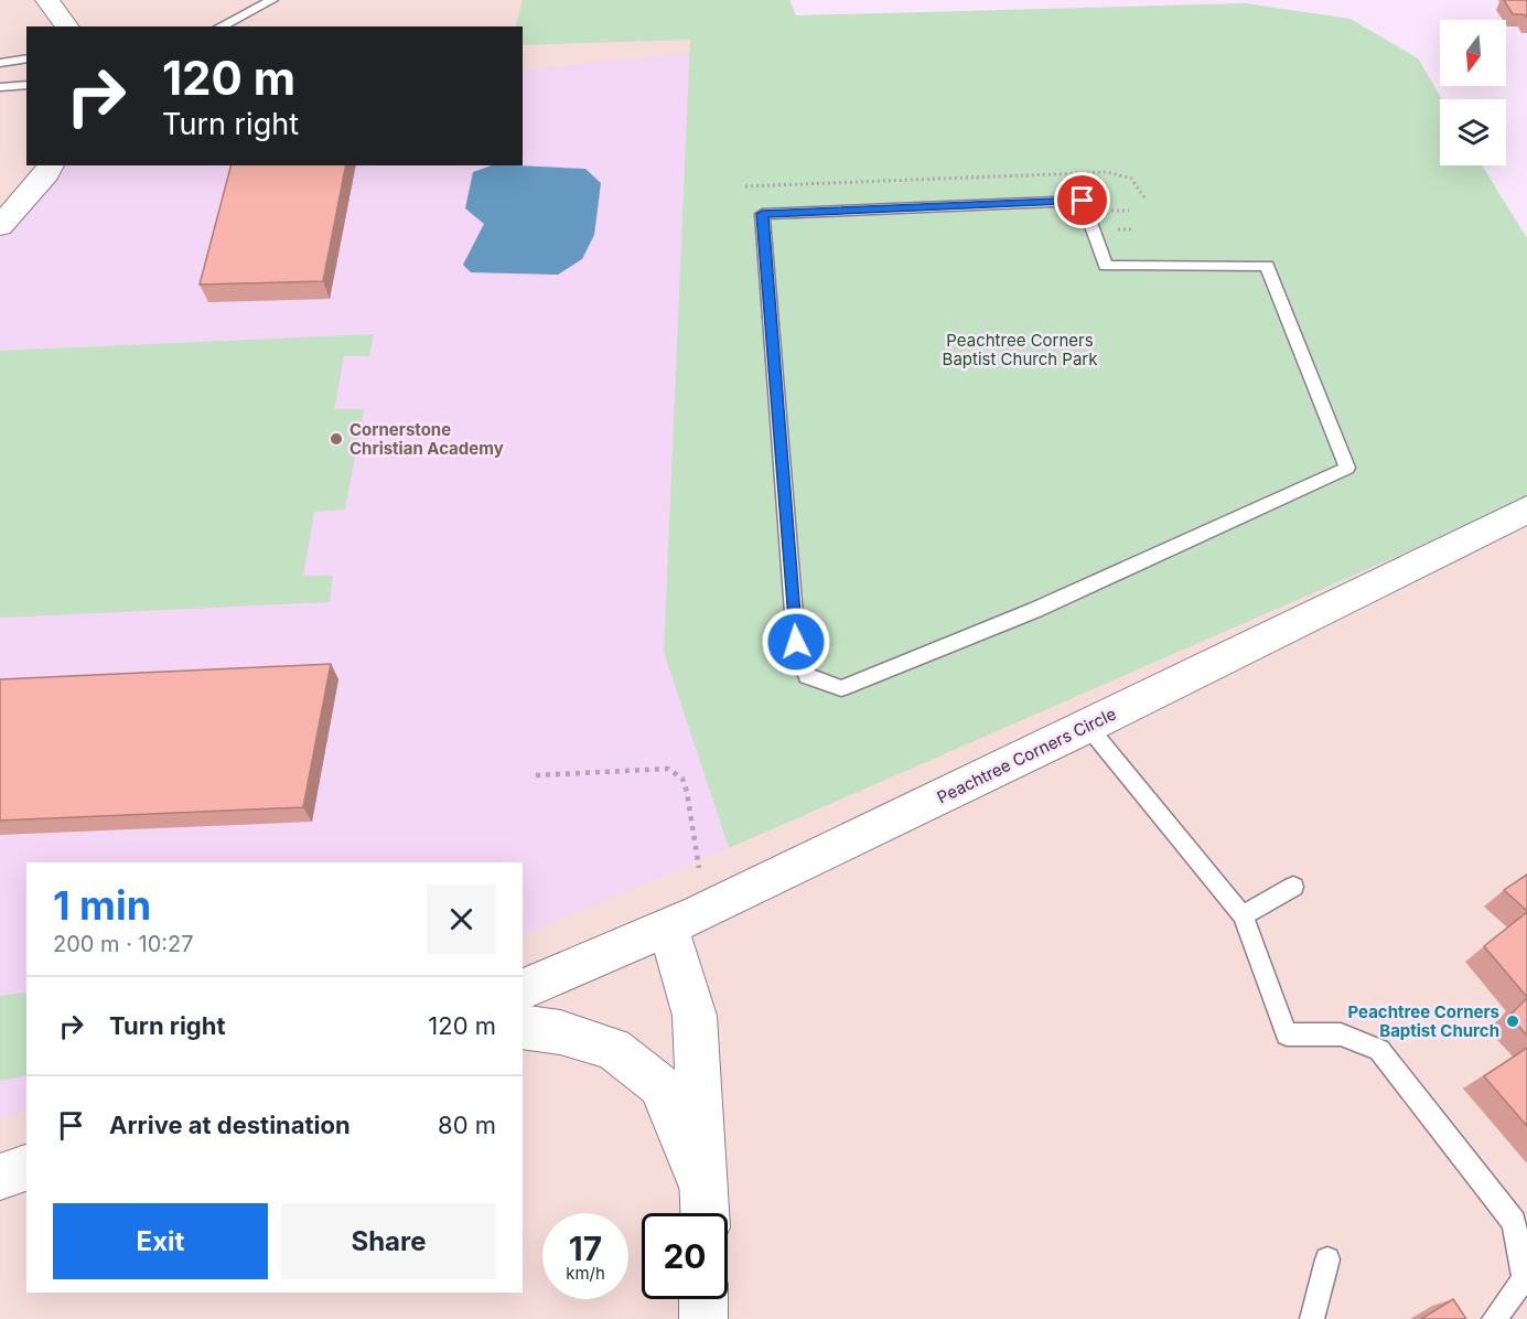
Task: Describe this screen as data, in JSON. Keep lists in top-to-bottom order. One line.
{"streets":{"street":["Peachtree Corners Circle"]},"parks":["Peachtree Corners Baptist Church Park"],"places":["Cornerstone Christian Academy","Peachtree Corners Baptist Church"],"north":"bottom","page":{"turn":["120 m","Turn right"],"heading":["1 min","200 m · 10:27"],"list":[{"name":"Turn right","value":"120 m"},{"name":"Arrive at destination","value":"80 m"}],"buttons":["Exit","Share"],"speed":"17 km/h","limit":"20"}}
